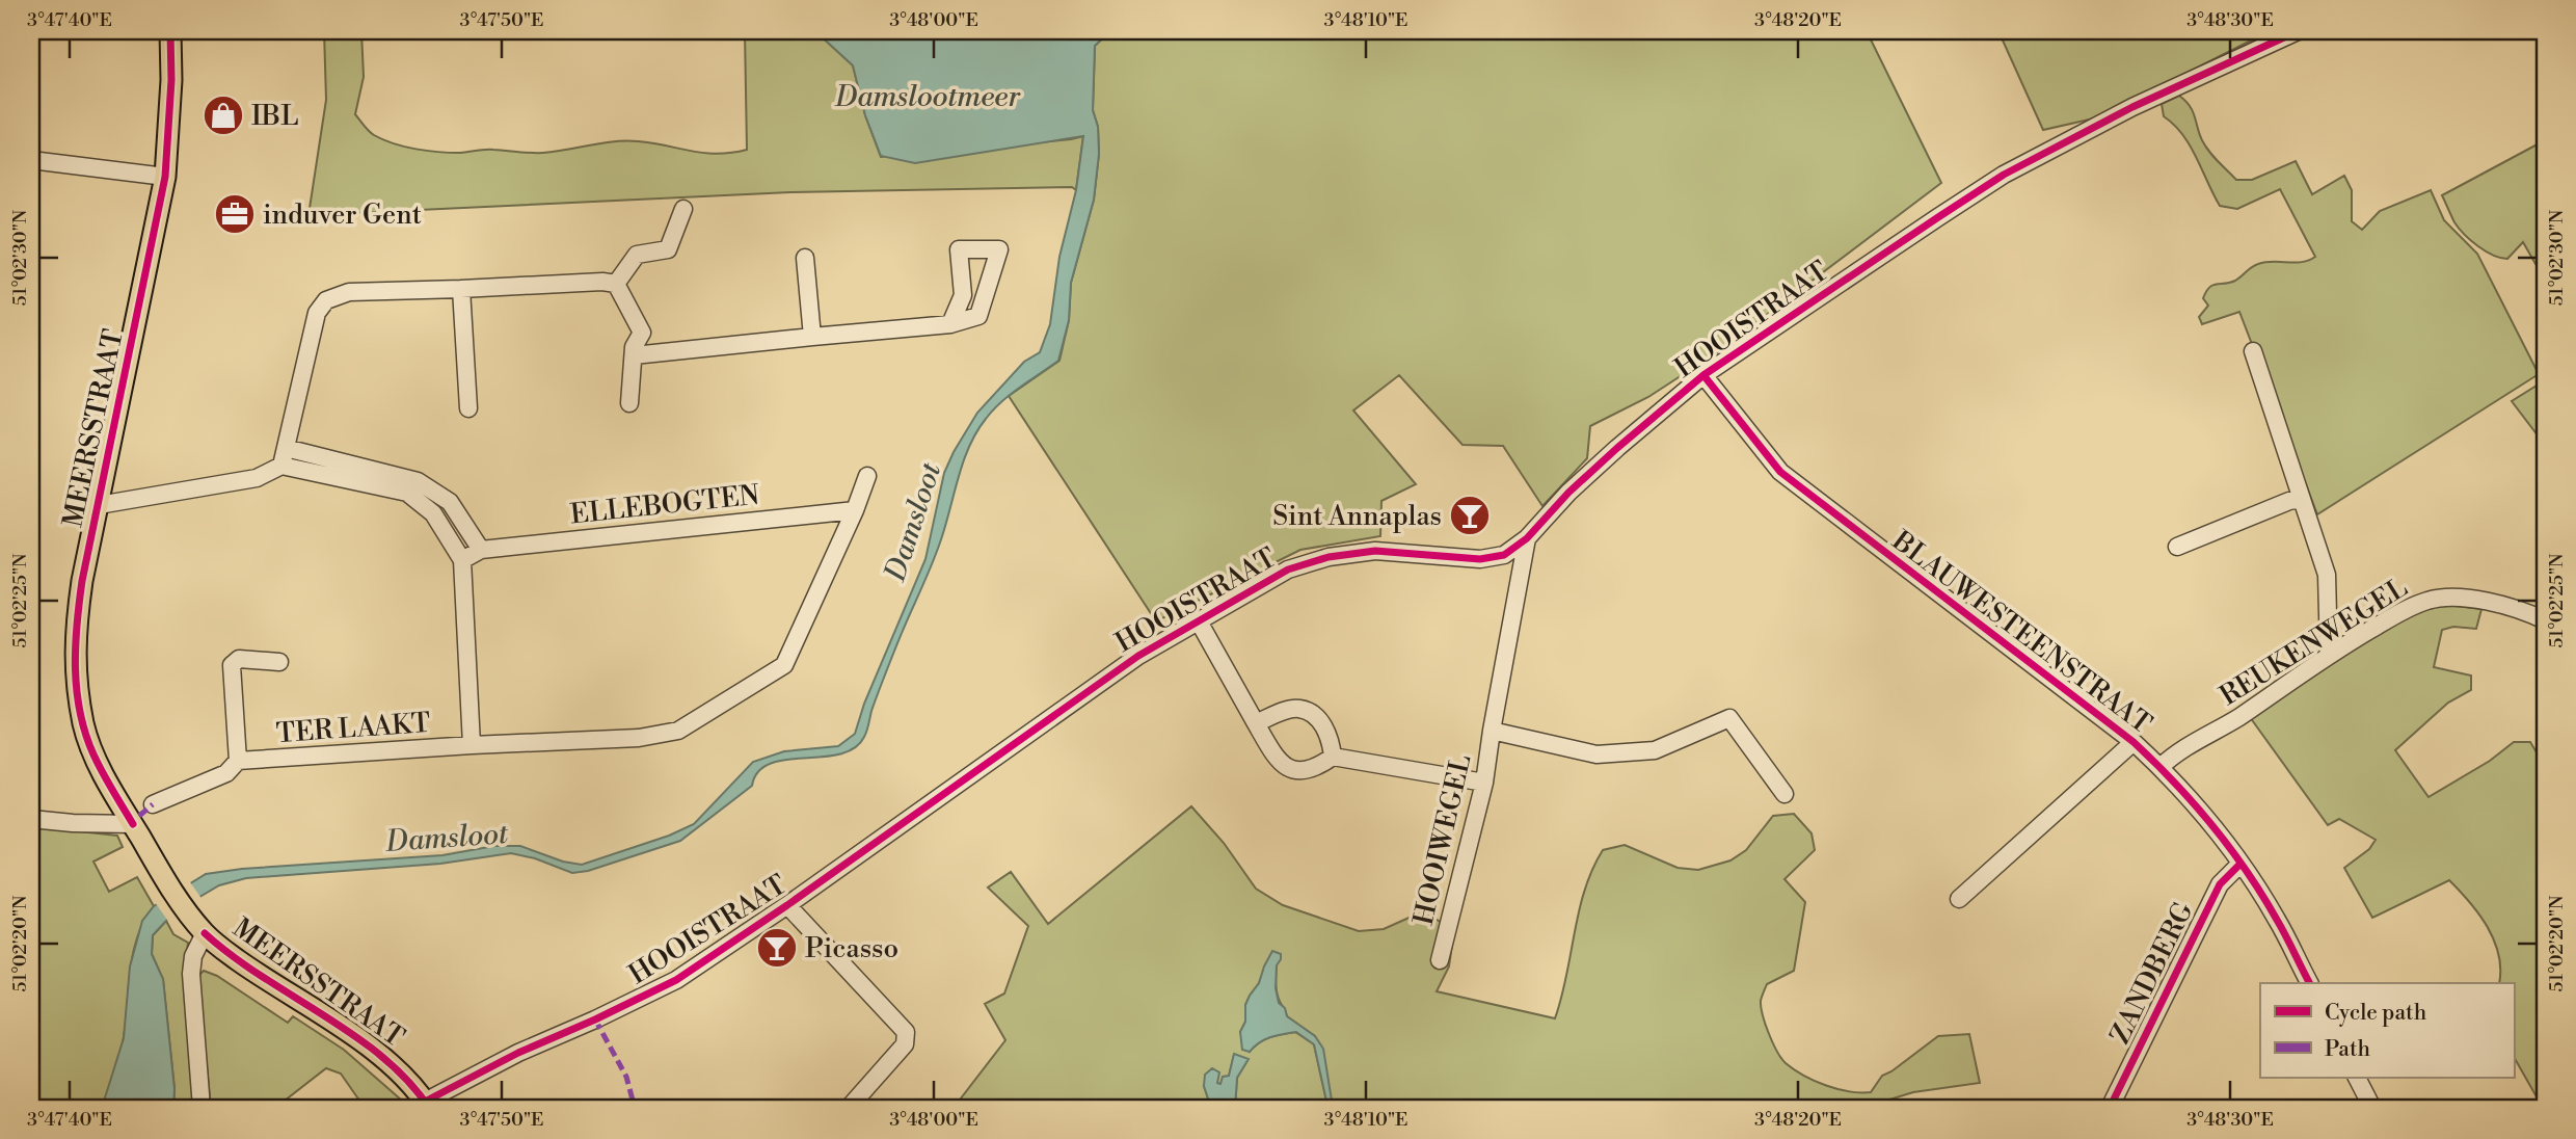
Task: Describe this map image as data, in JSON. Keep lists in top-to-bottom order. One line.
{"streets":{"main road":["MEERSSTRAAT"],"street":["HOOISTRAAT","ELLEBOGTEN","BLAUWESTEENSTRAAT","REUKENWEGEL","TER LAAKT","HOOIWEGEL","ZANDBERG"]},"crossings":[["HOOISTRAAT","MEERSSTRAAT"],["HOOISTRAAT","BLAUWESTEENSTRAAT"],["HOOISTRAAT","HOOIWEGEL"],["BLAUWESTEENSTRAAT","REUKENWEGEL"],["BLAUWESTEENSTRAAT","ZANDBERG"]],"water":["Damslootmeer","Damsloot"],"places":{"shop":["IBL"],"office":["induver Gent"],"bar":["Sint Annaplas","Picasso"]},"legend":["Cycle path","Path"],"coordinates":["3°47'40\"E","3°47'50\"E","3°48'00\"E","3°48'10\"E","3°48'20\"E","3°48'30\"E","51°02'30\"N","51°02'25\"N","51°02'20\"N"]}
